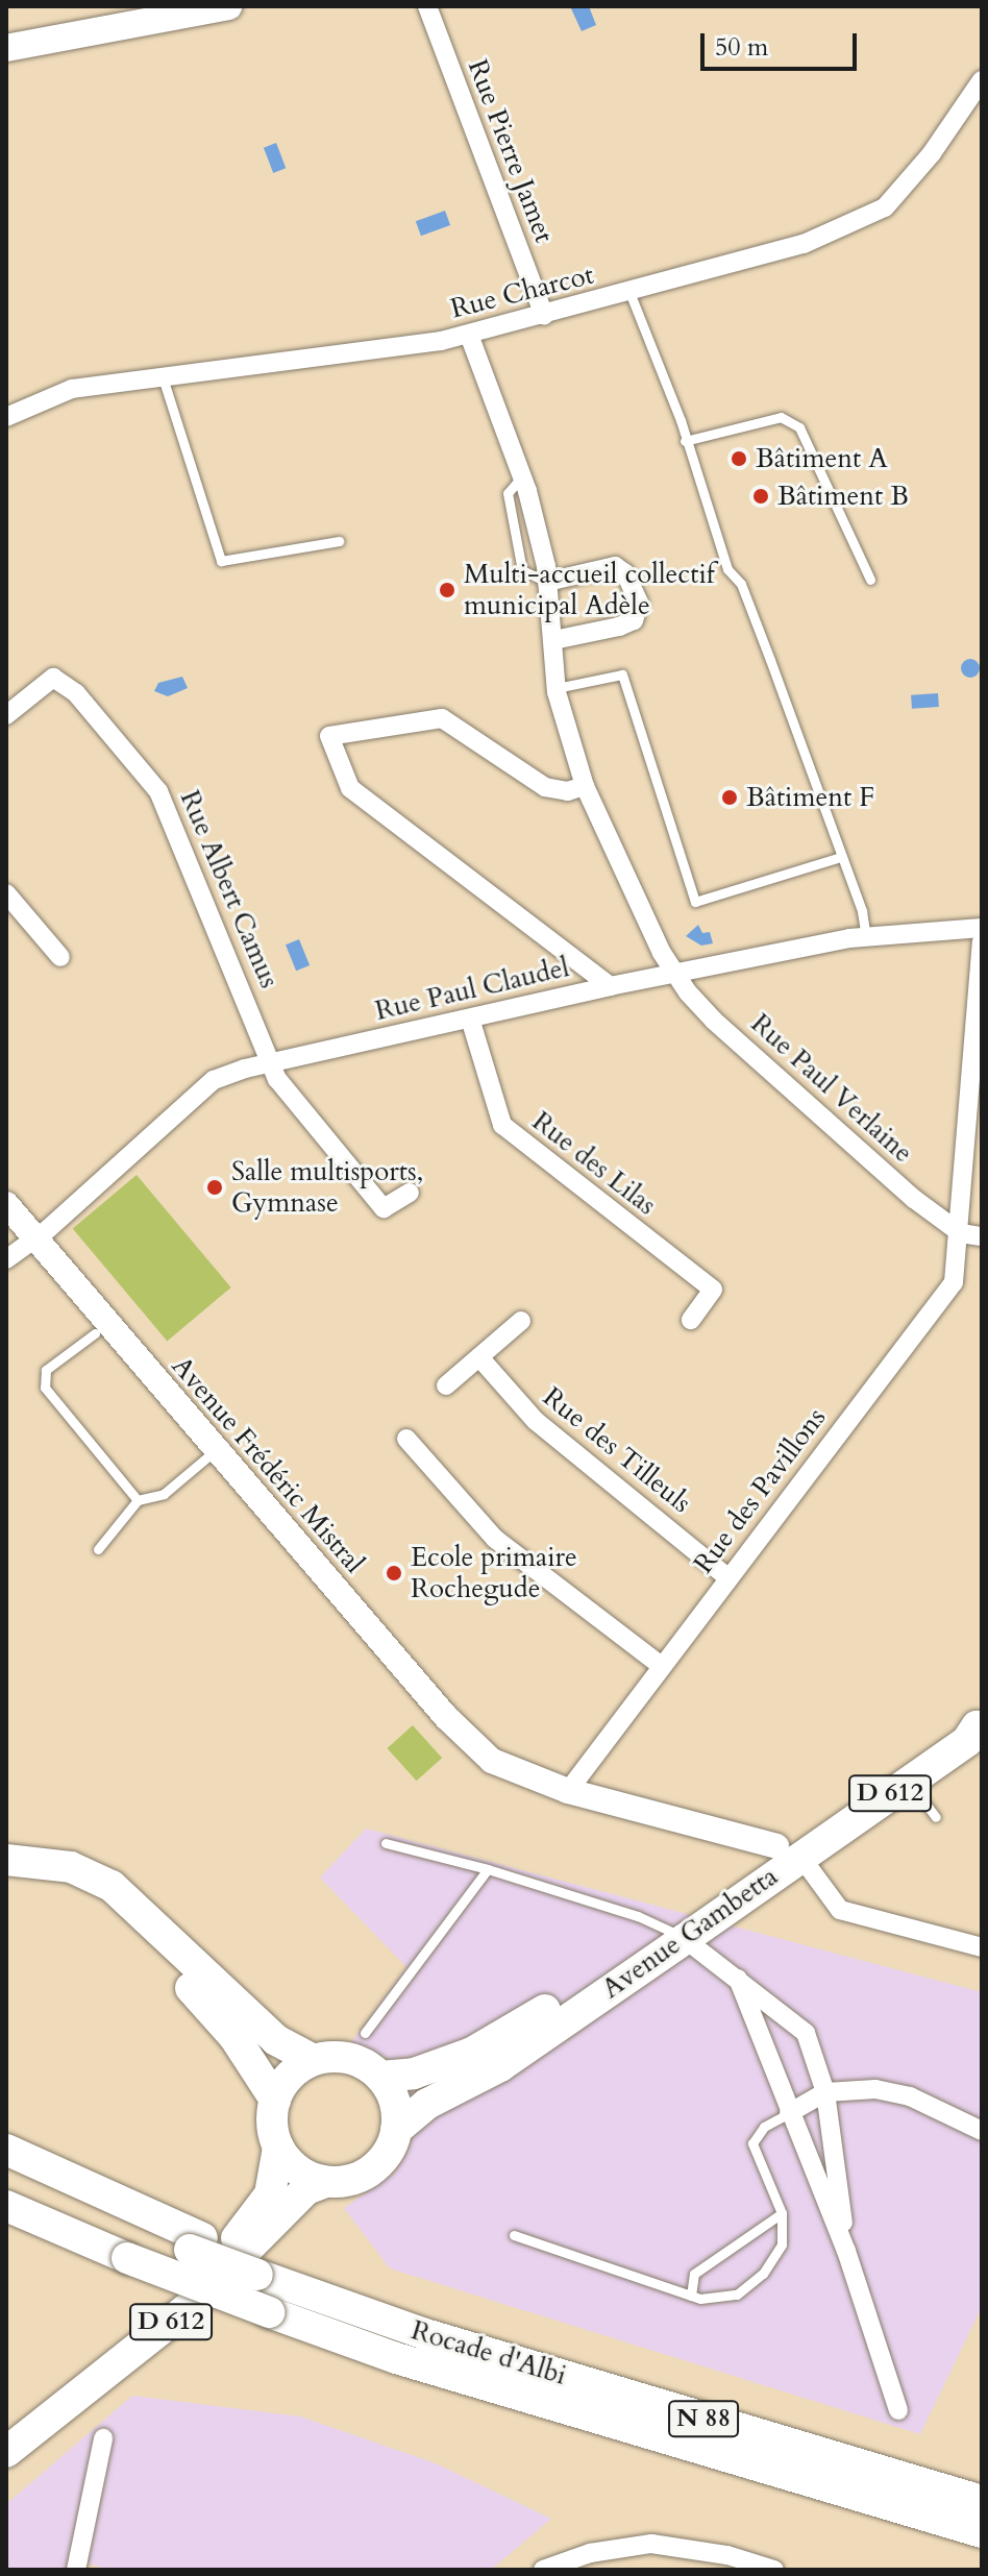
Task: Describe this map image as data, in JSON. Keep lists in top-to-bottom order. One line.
{"streets":{"main road":["D 612","Avenue Gambetta","Rocade d'Albi","N 88"],"street":["Rue Pierre Jamet","Rue Charcot","Rue Albert Camus","Rue Paul Claudel","Rue Paul Verlaine","Rue des Lilas","Rue des Tilleuls","Avenue Frédéric Mistral","Rue des Pavillons"]},"crossings":[["Rue Pierre Jamet","Rue Charcot"],["Rue Charcot","Rue Paul Verlaine"],["Rue Albert Camus","Rue Paul Claudel"],["Rue Paul Claudel","Rue Paul Verlaine"],["Rue Paul Claudel","Rue des Lilas"],["Rue Paul Claudel","Avenue Frédéric Mistral"],["Rue Paul Verlaine","Rue des Pavillons"],["Rue des Tilleuls","Rue des Pavillons"],["Avenue Frédéric Mistral","Rue des Pavillons"],["Avenue Frédéric Mistral","D 612"],["Avenue Frédéric Mistral","Avenue Gambetta"],["D 612","Avenue Gambetta"]],"places":["Bâtiment A","Bâtiment B","Multi-accueil collectif municipal Adèle","Bâtiment F","Salle multisports, Gymnase","Ecole primaire Rochegude"],"scale_bar":"50 m"}
